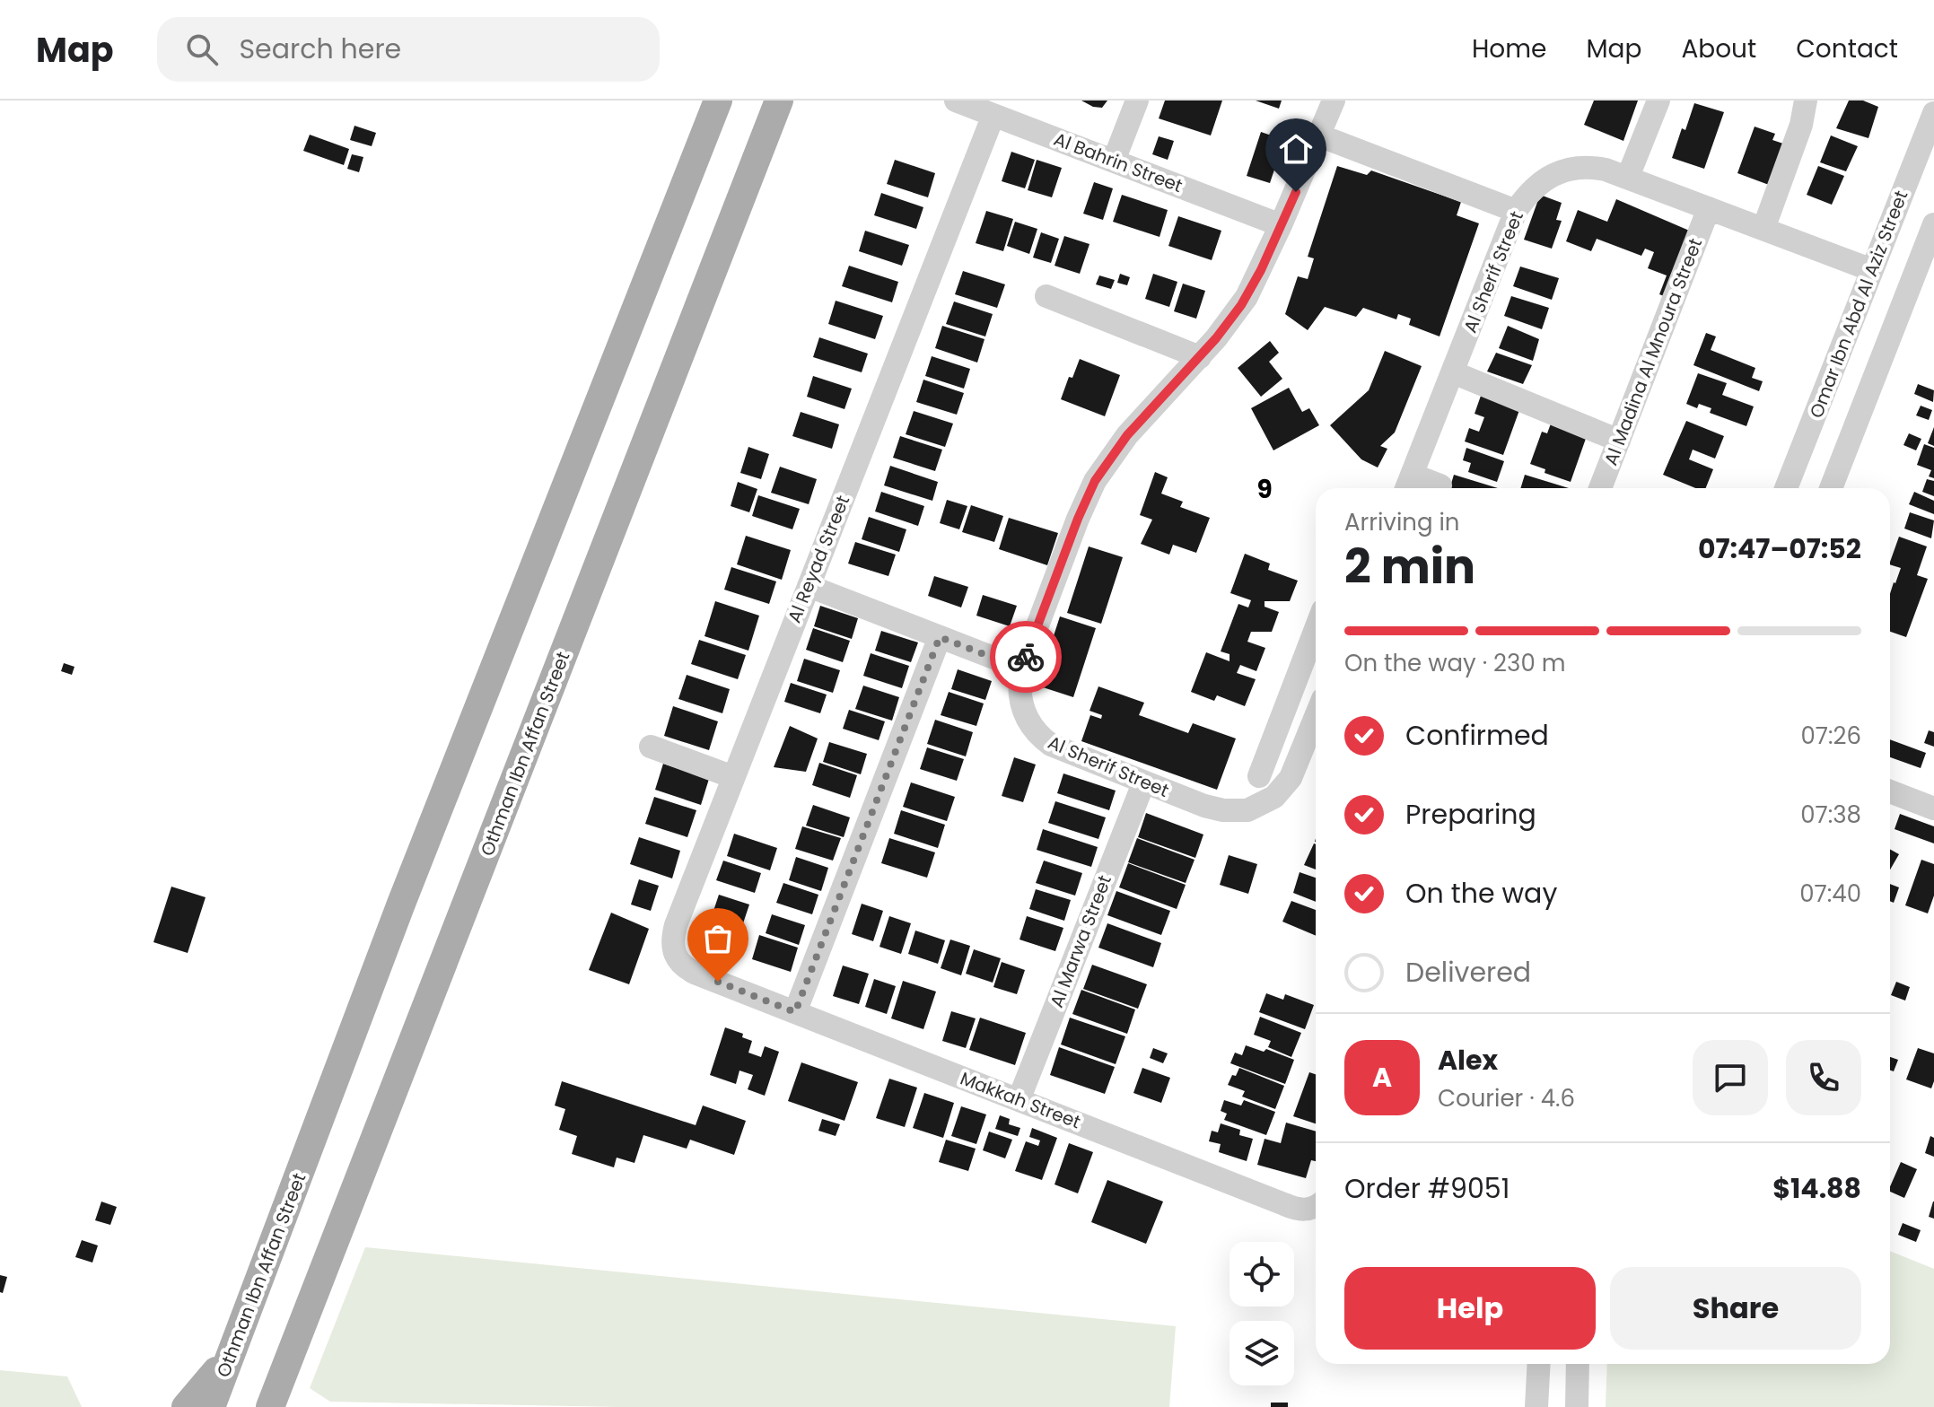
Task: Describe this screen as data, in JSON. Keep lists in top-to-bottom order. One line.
{"streets":{"main road":["Othman Ibn Affan Street"],"street":["Al Bahrin Street","Al Sherif Street","Omar Ibn Abd Al Aziz Street","Al Madina Al Mnoura Street","Al Reyad Street","Al Marwa Street","Makkah Street"]},"crossings":[["Al Bahrin Street","Al Sherif Street"],["Al Bahrin Street","Al Reyad Street"],["Al Sherif Street","Omar Ibn Abd Al Aziz Street"],["Al Sherif Street","Al Madina Al Mnoura Street"],["Al Sherif Street","Al Marwa Street"],["Al Reyad Street","Makkah Street"],["Al Marwa Street","Makkah Street"]],"districts":["9"],"page":{"header":"Map","search":"Search here","nav":["Home","Map","About","Contact"],"heading":["2 min","Arriving in","07:47–07:52"],"panel":["Alex","Courier · 4.6","Order #9051","$14.88"],"bar":"On the way · 230 m","list":[["Confirmed","07:26"],["Preparing","07:38"],["On the way","07:40"],"Delivered"],"round":"A","buttons":["Help","Share"]}}
